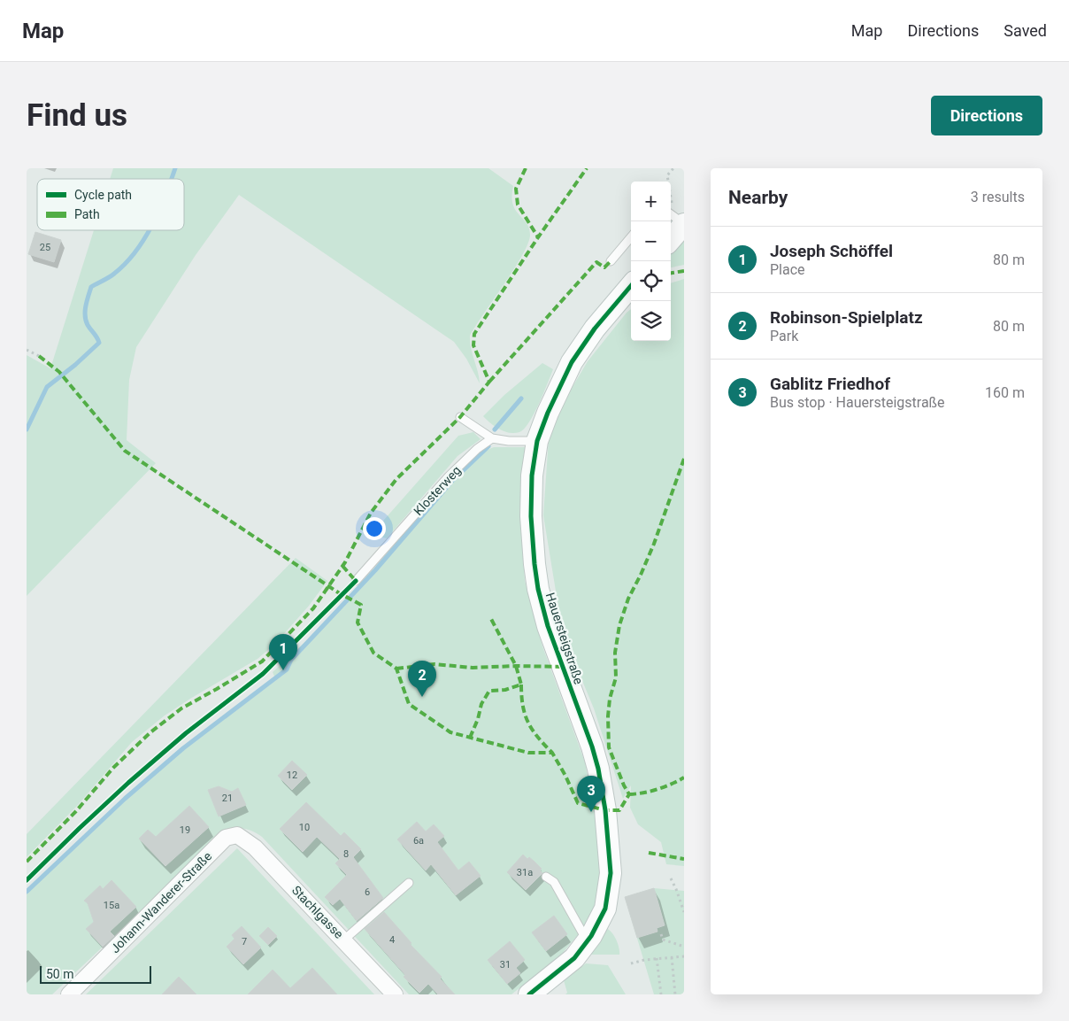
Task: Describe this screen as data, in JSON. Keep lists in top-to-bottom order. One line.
{"streets":{"street":["Hauersteigstraße","Johann-Wanderer-Straße","Stachlgasse"],"lane":["Klosterweg"]},"crossings":[["Johann-Wanderer-Straße","Stachlgasse"]],"house_numbers":["25","12","21","10","19","6a","8","31a","6","15a","4","7","31"],"legend":["Cycle path","Path"],"scale_bar":"50 m","page":{"header":"Map","nav":["Map","Directions","Saved"],"buttons":"Directions","title":"Find us","heading":["Nearby","3 results"],"map_buttons":["+","−"],"list":[{"mark":"1","name":"Joseph Schöffel","note":"Place","value":"80 m"},{"mark":"2","name":"Robinson-Spielplatz","note":"Park","value":"80 m"},{"mark":"3","name":"Gablitz Friedhof","note":"Bus stop · Hauersteigstraße","value":"160 m"}],"pins":["1","2","3"],"scale":"50 m"}}
